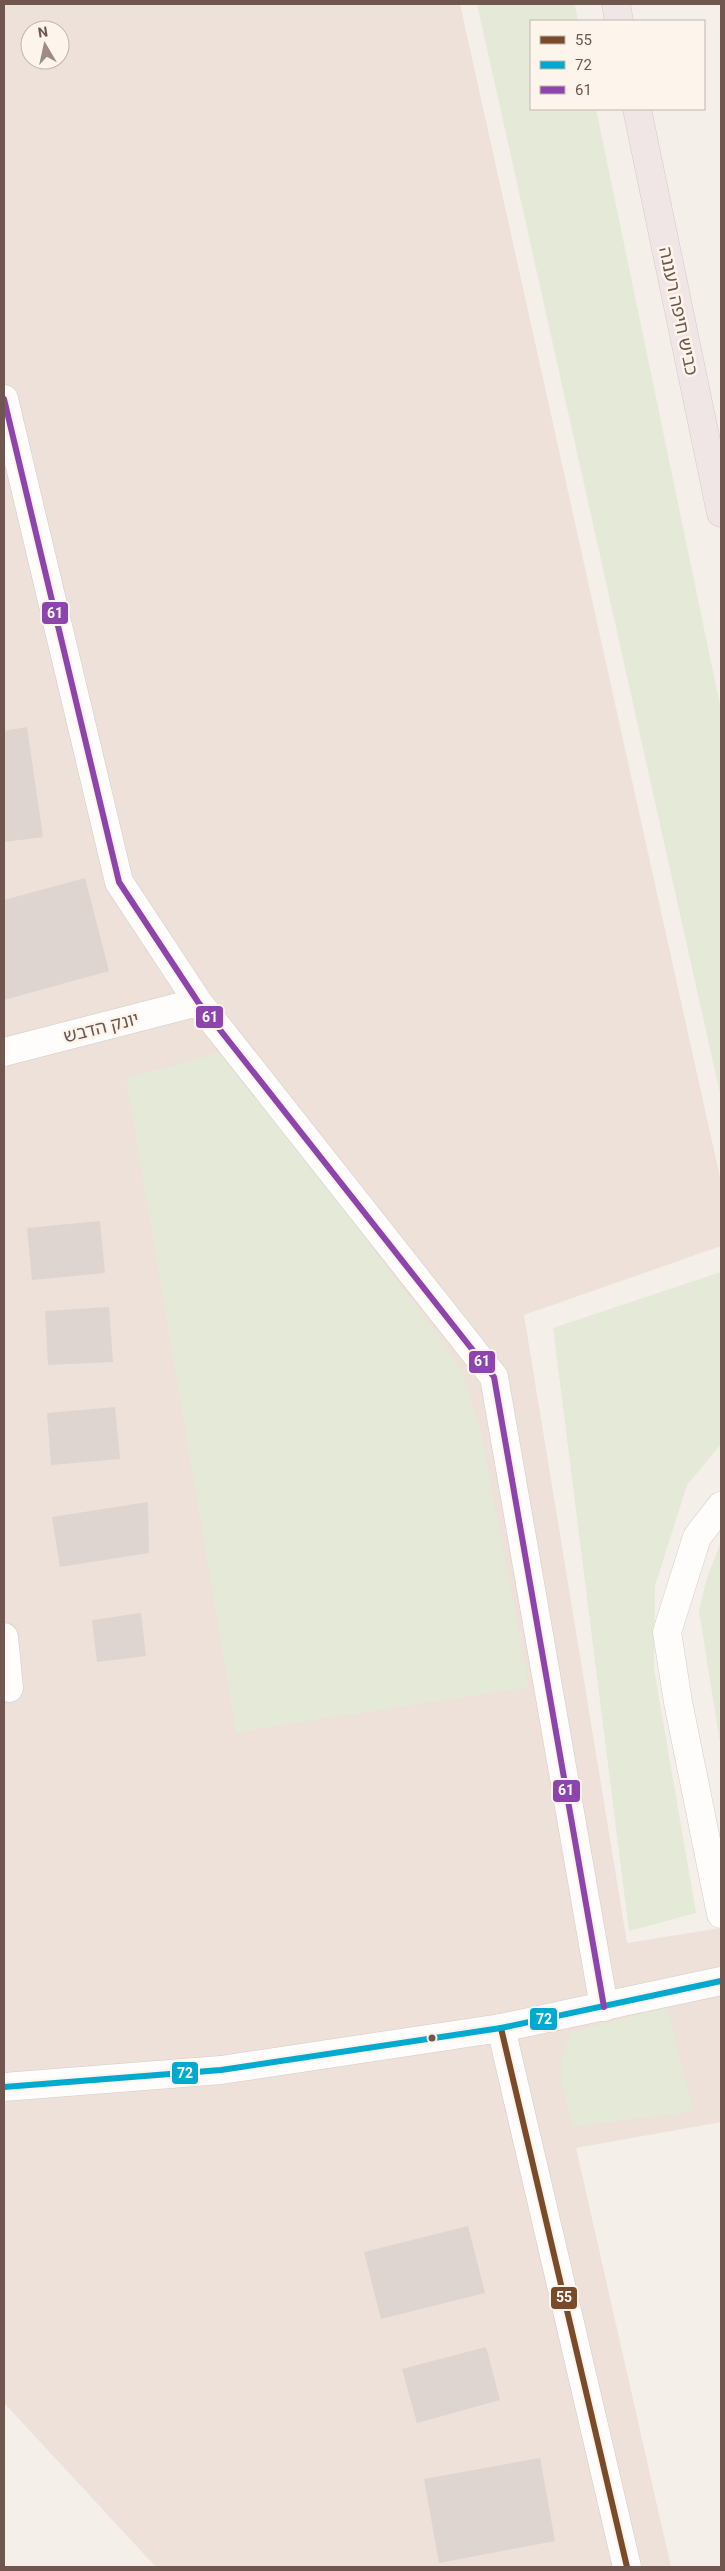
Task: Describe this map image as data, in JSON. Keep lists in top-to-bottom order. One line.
{"streets":{"highway":["כביש חיפה רעננה"],"street":["יונק הדבש"]},"lines":["transit line 61","transit line 72","transit line 55"],"legend":["55","72","61"],"north":"top"}
